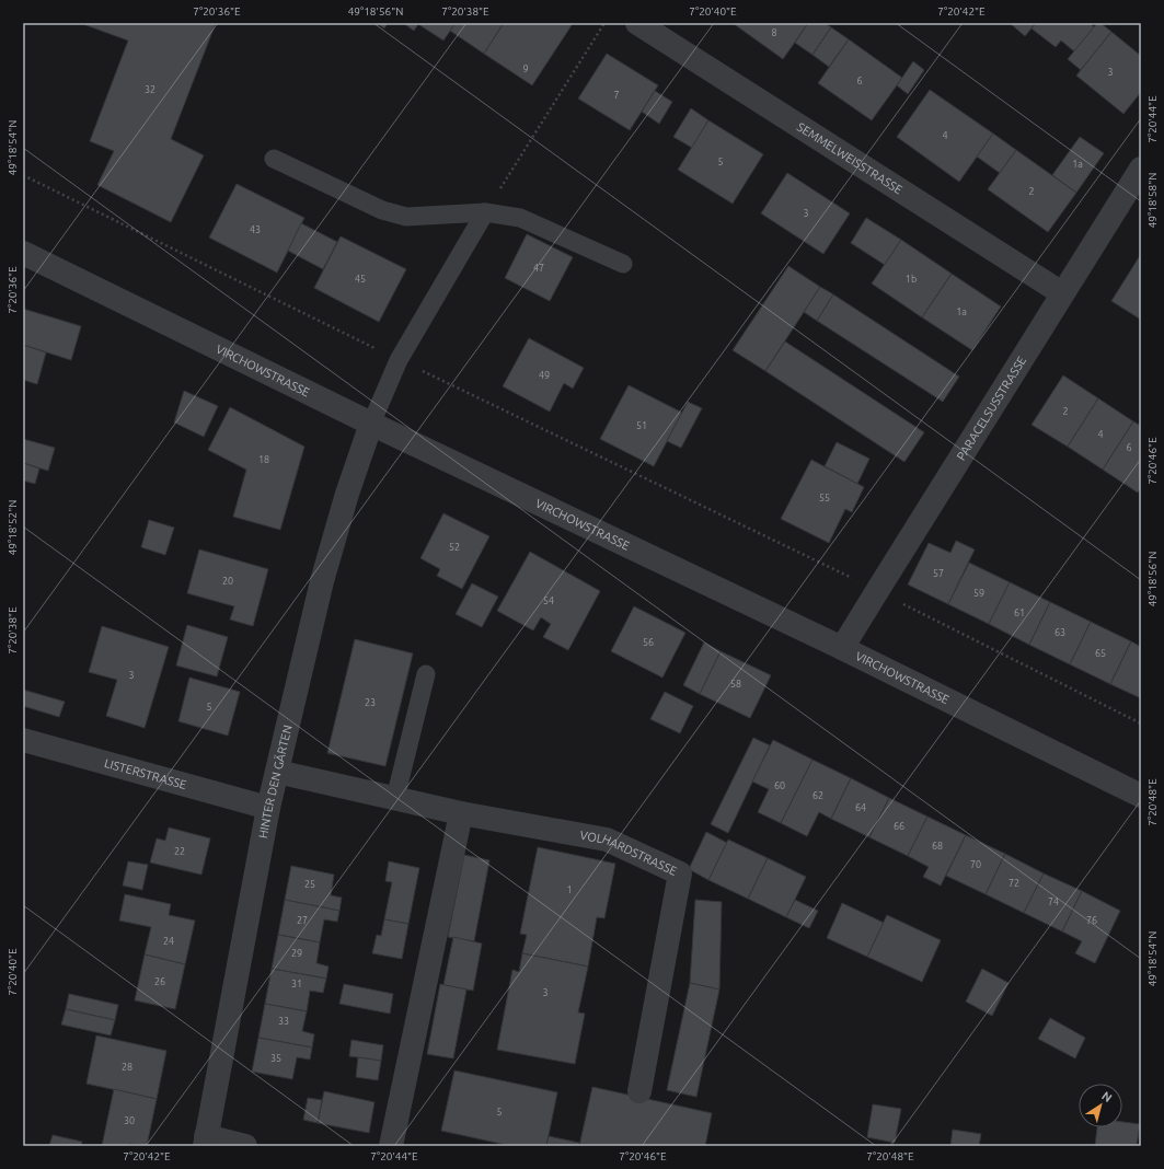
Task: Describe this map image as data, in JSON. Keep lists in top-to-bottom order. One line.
{"streets":{"street":["SEMMELWEISSTRASSE","VIRCHOWSTRASSE","PARACELSUSSTRASSE","LISTERSTRASSE","HINTER DEN GÄRTEN","VOLHARDSTRASSE"]},"crossings":[["SEMMELWEISSTRASSE","PARACELSUSSTRASSE"],["VIRCHOWSTRASSE","PARACELSUSSTRASSE"],["VIRCHOWSTRASSE","HINTER DEN GÄRTEN"],["LISTERSTRASSE","HINTER DEN GÄRTEN"],["HINTER DEN GÄRTEN","VOLHARDSTRASSE"]],"house_numbers":["8","9","3","6","32","7","4","5","1a","2","3","43","47","45","1b","1a","49","2","51","4","6","18","55","52","57","20","59","54","61","63","56","65","3","58","23","5","60","62","64","66","68","22","70","72","25","1","74","27","76","24","29","26","31","3","33","35","28","5","30"],"north":"top right","coordinates":["7°20'36\"E","49°18'56\"N","7°20'38\"E","7°20'40\"E","7°20'42\"E","7°20'44\"E","49°18'54\"N","49°18'58\"N","7°20'46\"E","49°18'52\"N","7°20'48\"E"]}
